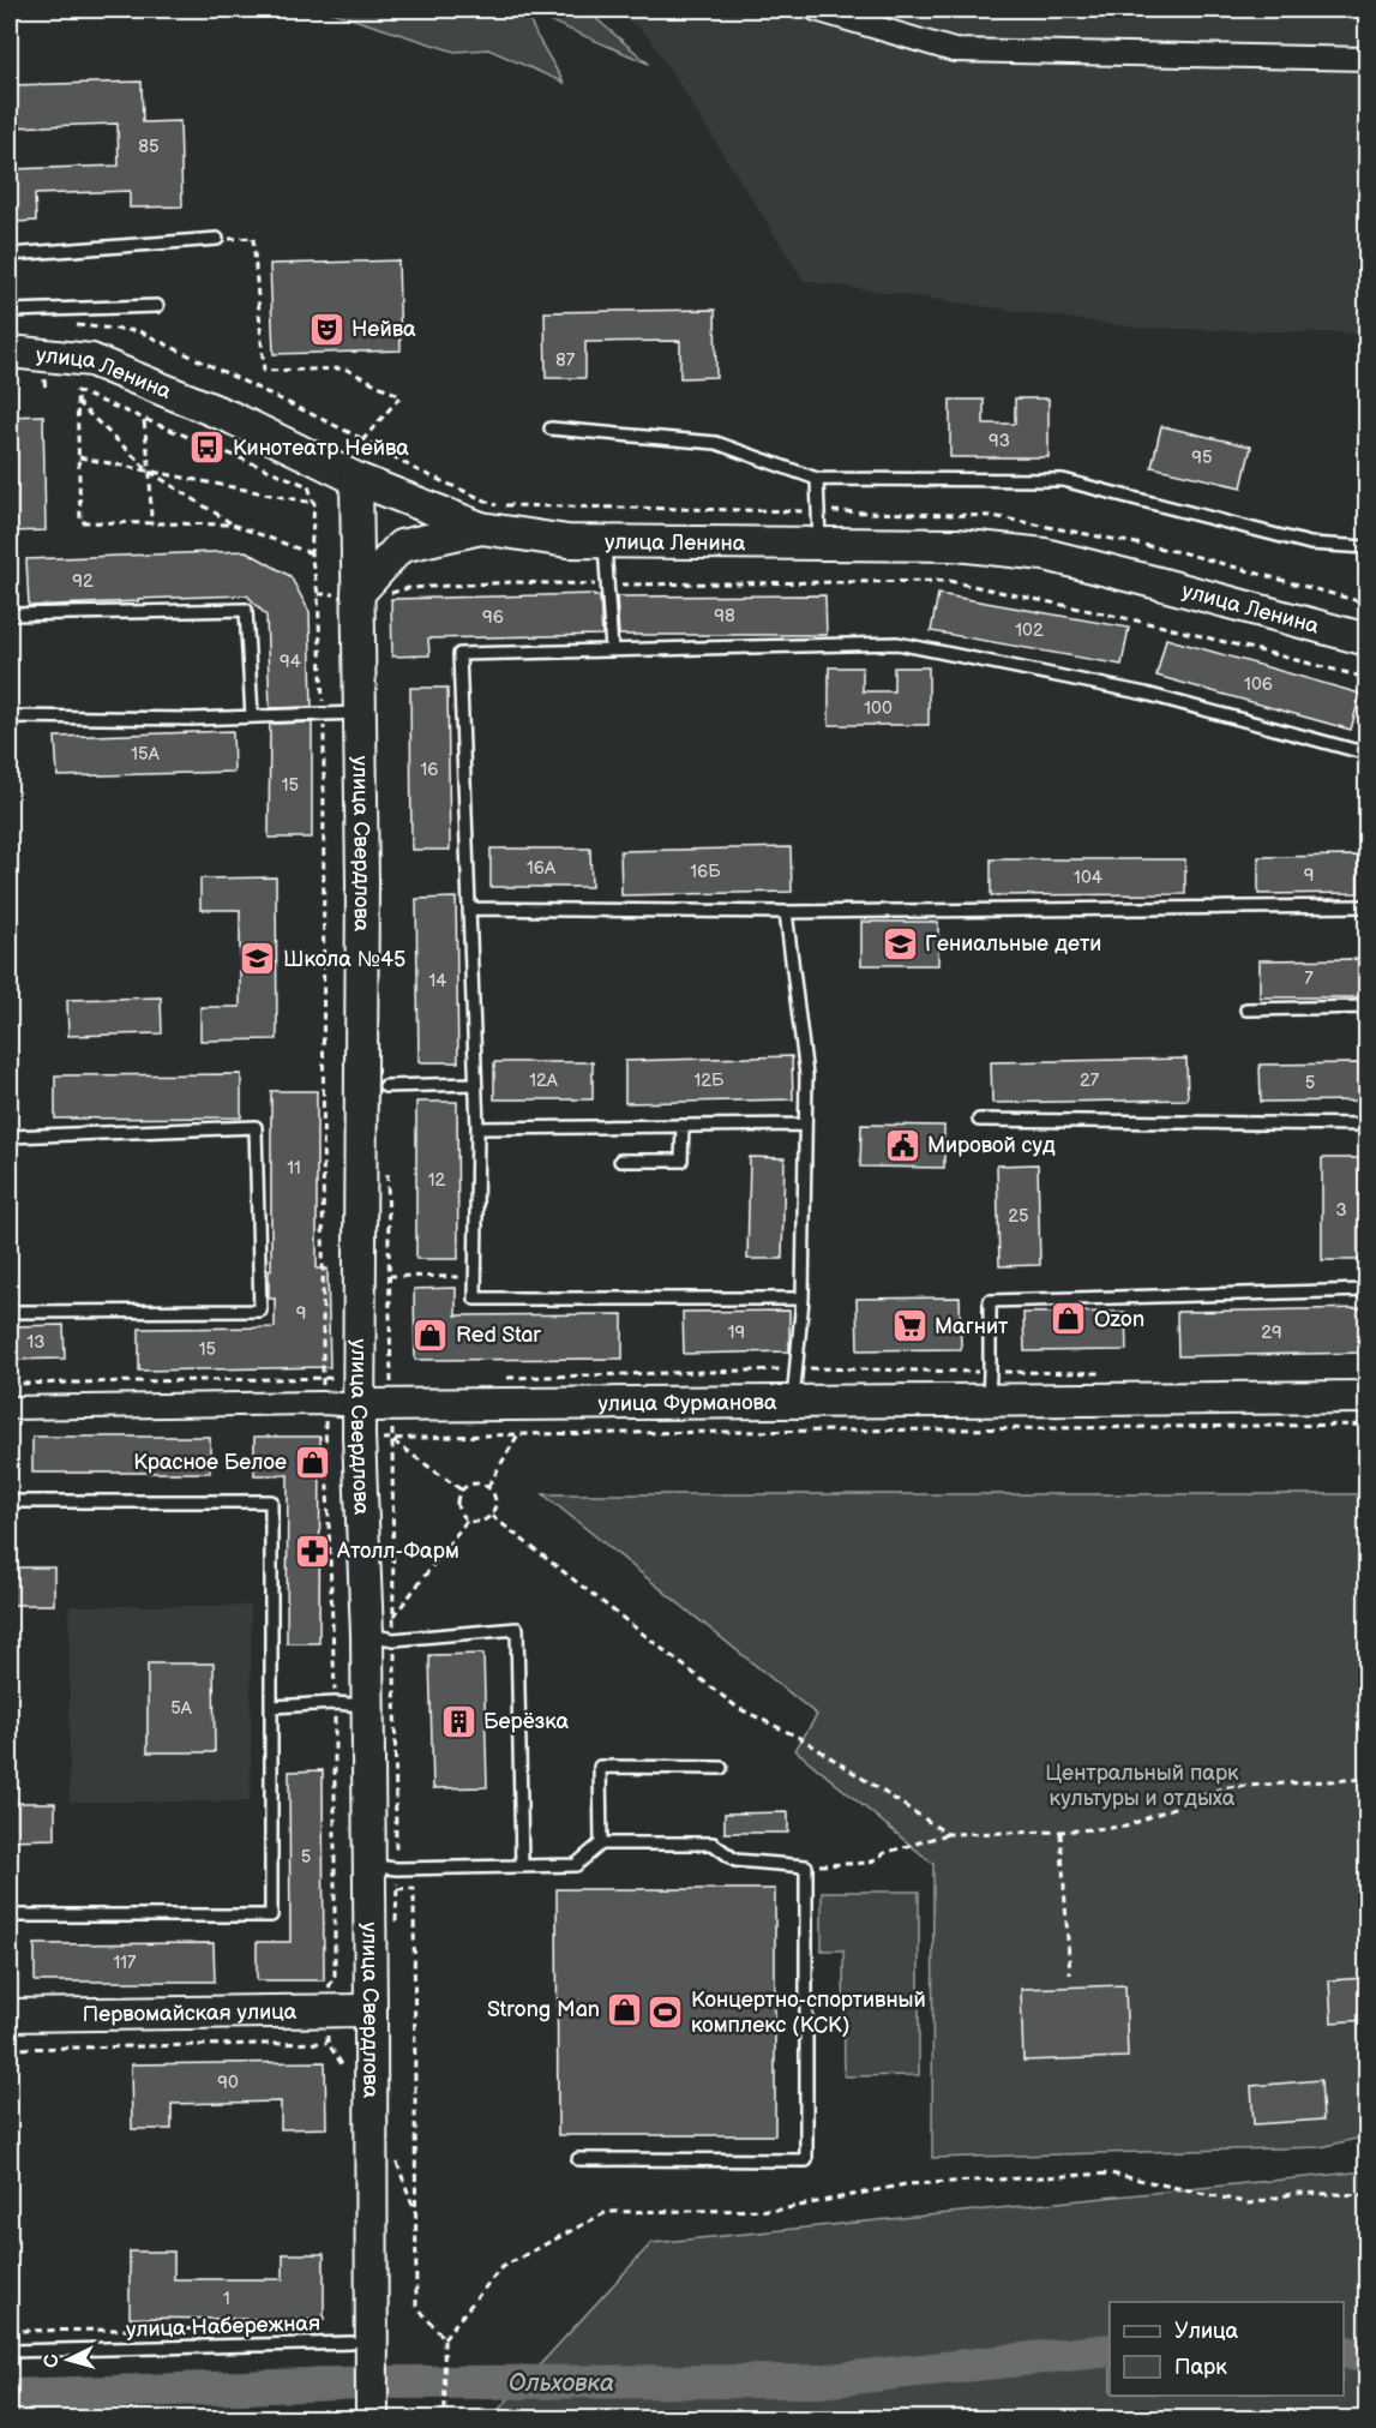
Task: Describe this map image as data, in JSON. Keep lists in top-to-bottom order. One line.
{"streets":{"main road":["улица Ленина","улица Свердлова","улица Фурманова","Первомайская улица"],"lane":["улица Набережная"]},"crossings":[["улица Ленина","улица Свердлова"],["улица Свердлова","улица Фурманова"],["улица Свердлова","Первомайская улица"],["улица Свердлова","улица Набережная"]],"water":["Ольховка"],"parks":["Центральный парк культуры и отдыха"],"places":{"theatre":["Нейва"],"bus stop":["Кинотеатр Нейва"],"school or university":["Гениальные дети","Школа №45"],"public building":["Мировой суд"],"shop":["Ozon","Red Star","Красное Белое","Strong Man"],"supermarket":["Магнит"],"pharmacy":["Атолл-Фарм"],"building":["Берёзка"],"sports":["Концертно-спортивный комплекс (КСК)"]},"house_numbers":["85","87","93","95","92","98","96","102","94","106","100","15А","16","15","16А","16Б","9","104","7","14","12А","12Б","27","5","11","12","3","25","9","19","29","13","15","5А","5","117","90","1"],"legend":["Улица","Парк"],"north":"left"}
